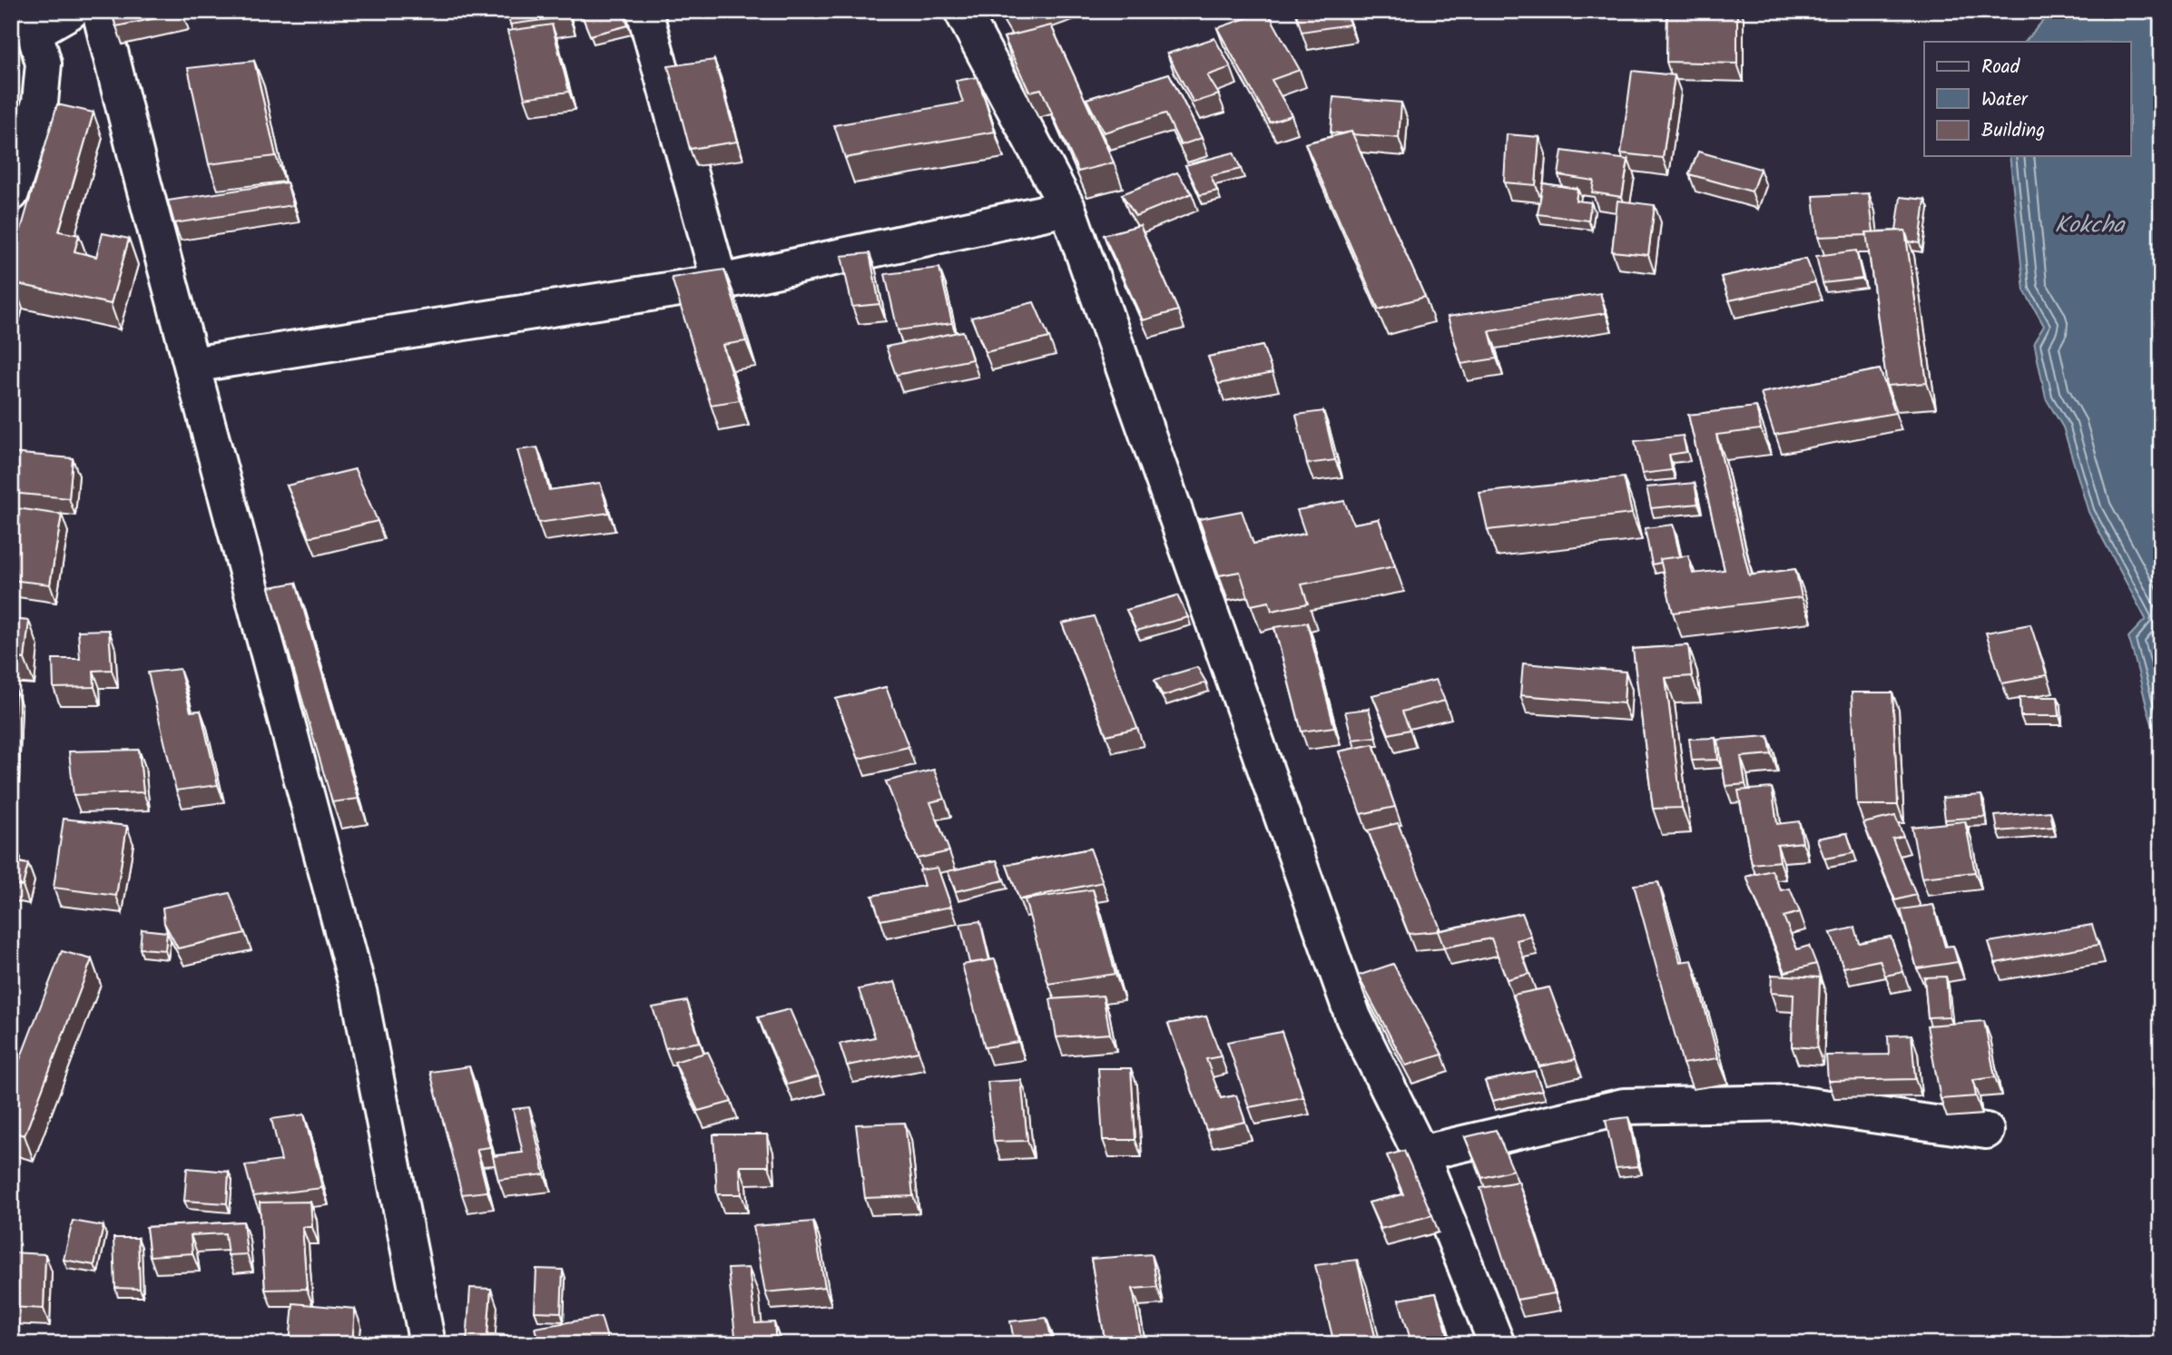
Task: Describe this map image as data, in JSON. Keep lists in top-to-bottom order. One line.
{"water":["Kokcha"],"legend":["Road","Water","Building"]}
